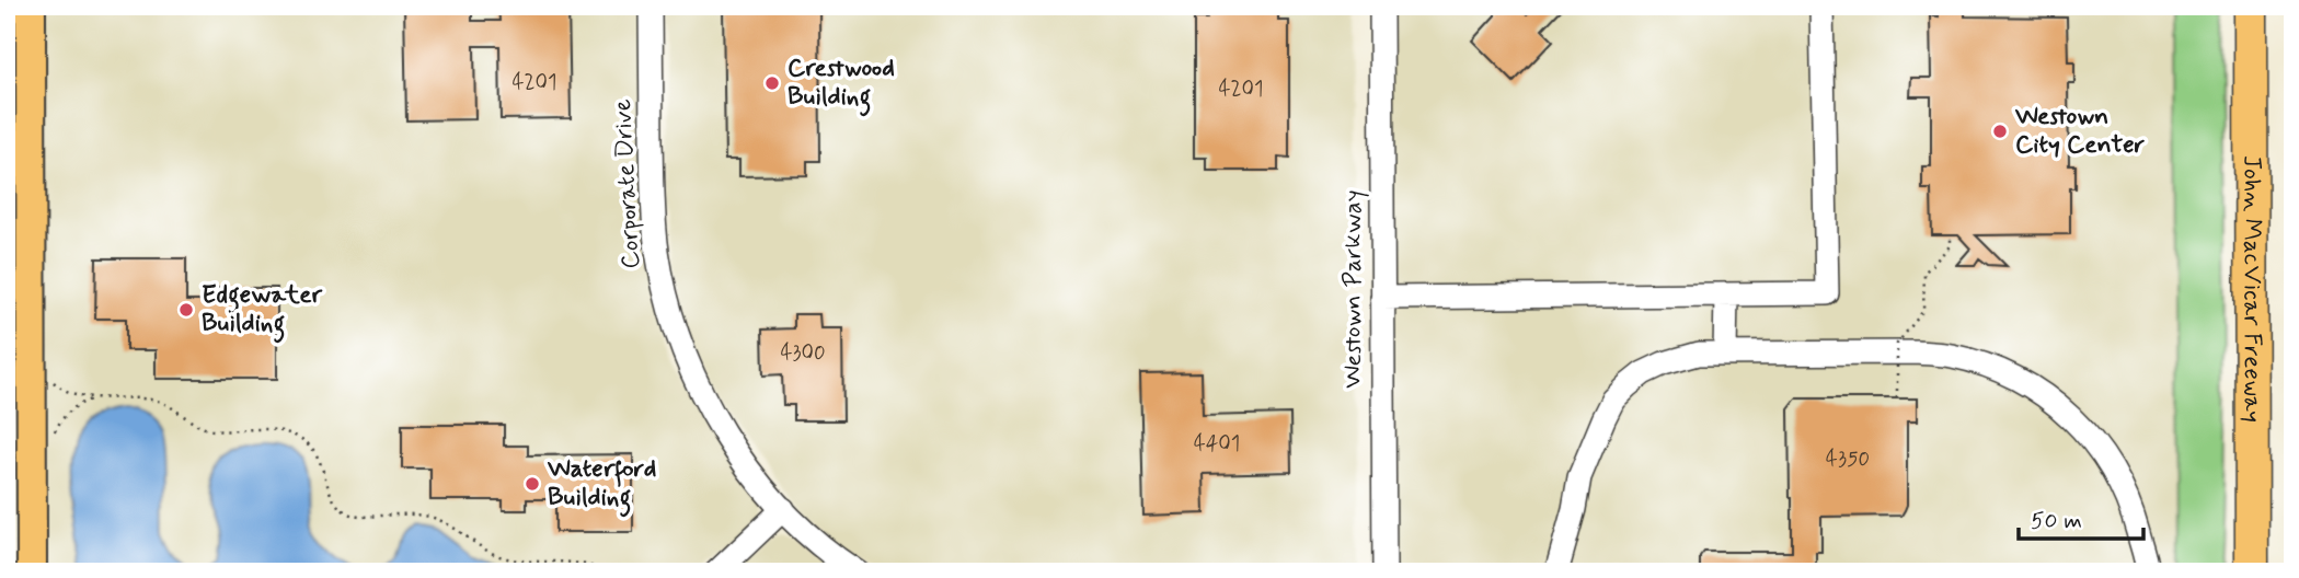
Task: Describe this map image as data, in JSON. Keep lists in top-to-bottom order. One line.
{"streets":{"highway":["John MacVicar Freeway"],"street":["Corporate Drive","Westown Parkway"]},"places":["Crestwood Building","Westown City Center","Edgewater Building","Waterford Building"],"house_numbers":["4201","4201","4300","4401","4350"],"scale_bar":"50 m"}
